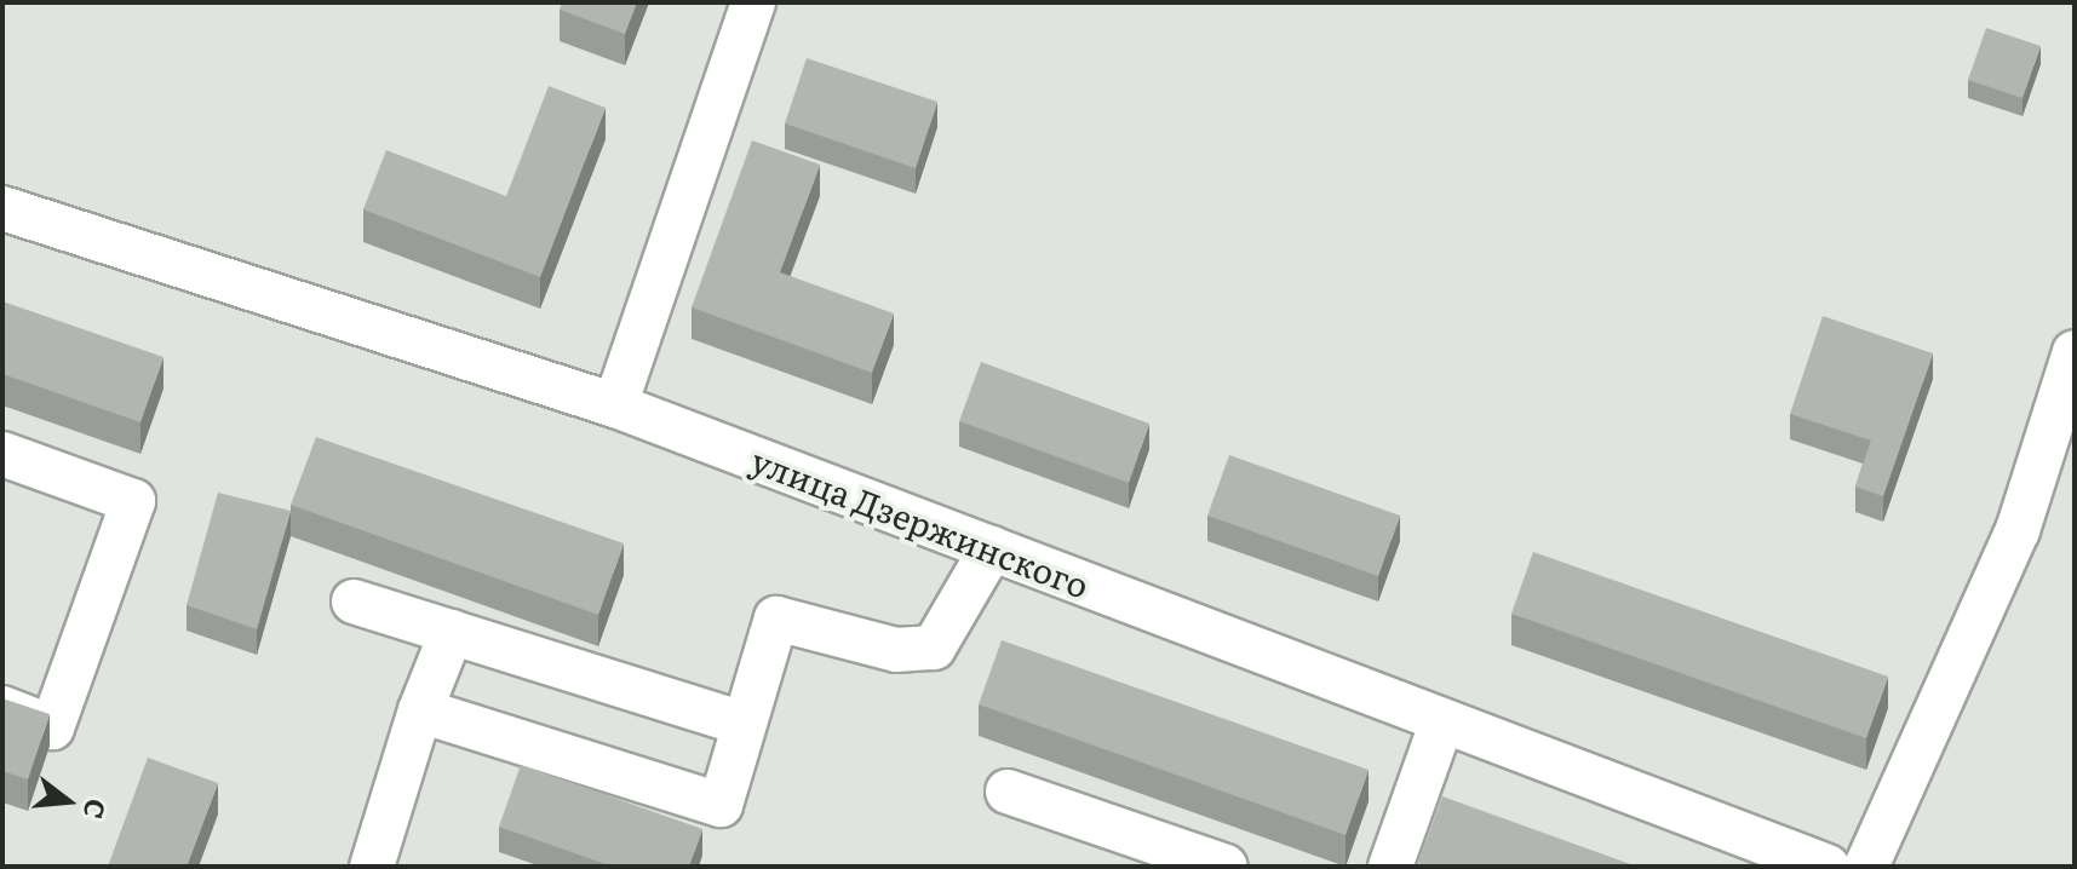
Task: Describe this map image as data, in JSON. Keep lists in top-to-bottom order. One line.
{"streets":{"street":["улица Дзержинского"]},"north":"right"}
